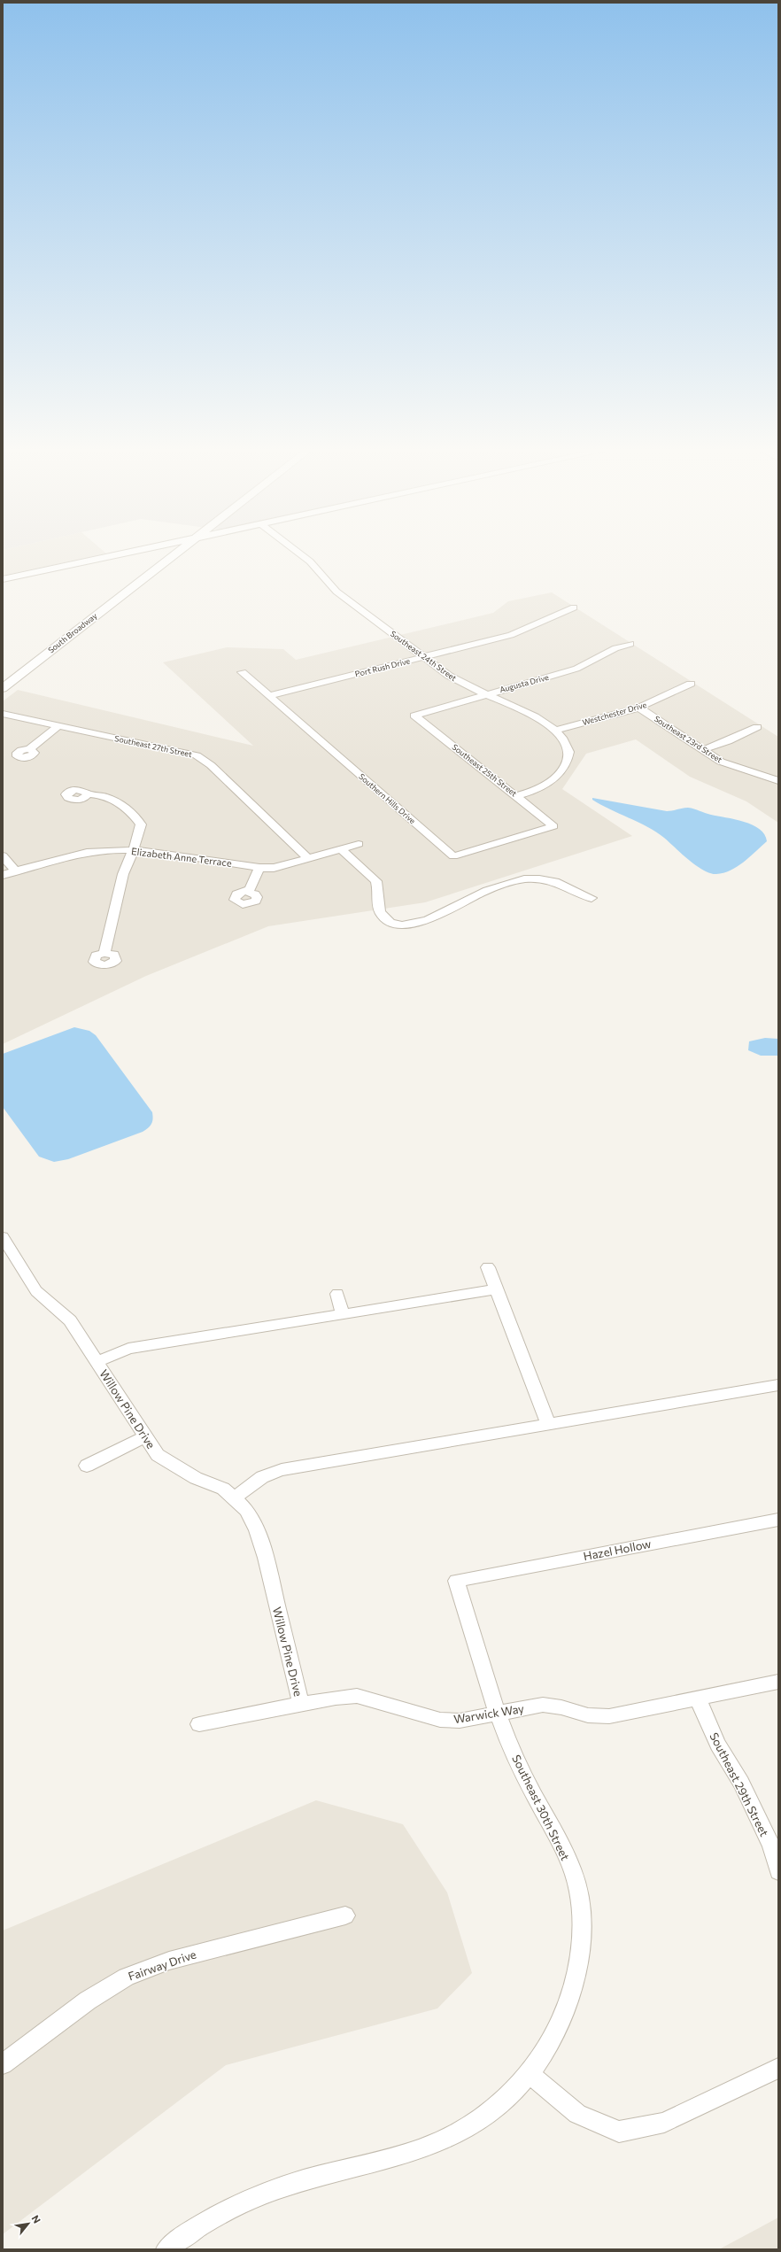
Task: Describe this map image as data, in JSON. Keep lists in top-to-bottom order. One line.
{"streets":{"street":["South Broadway","Southeast 24th Street","Port Rush Drive","Augusta Drive","Westchester Drive","Southeast 23rd Street","Southeast 27th Street","Southeast 25th Street","Southern Hills Drive","Elizabeth Anne Terrace","Willow Pine Drive","Hazel Hollow","Warwick Way","Southeast 29th Street","Southeast 30th Street","Fairway Drive"]},"crossings":[["Southeast 24th Street","Port Rush Drive"],["Southeast 24th Street","Augusta Drive"],["Southeast 24th Street","Westchester Drive"],["Southeast 24th Street","Southeast 25th Street"],["Port Rush Drive","Southern Hills Drive"],["Augusta Drive","Southeast 25th Street"],["Westchester Drive","Southeast 23rd Street"],["Southeast 27th Street","Elizabeth Anne Terrace"],["Southeast 25th Street","Southern Hills Drive"],["Willow Pine Drive","Warwick Way"],["Hazel Hollow","Southeast 30th Street"],["Warwick Way","Southeast 29th Street"],["Warwick Way","Southeast 30th Street"]],"north":"top right"}
